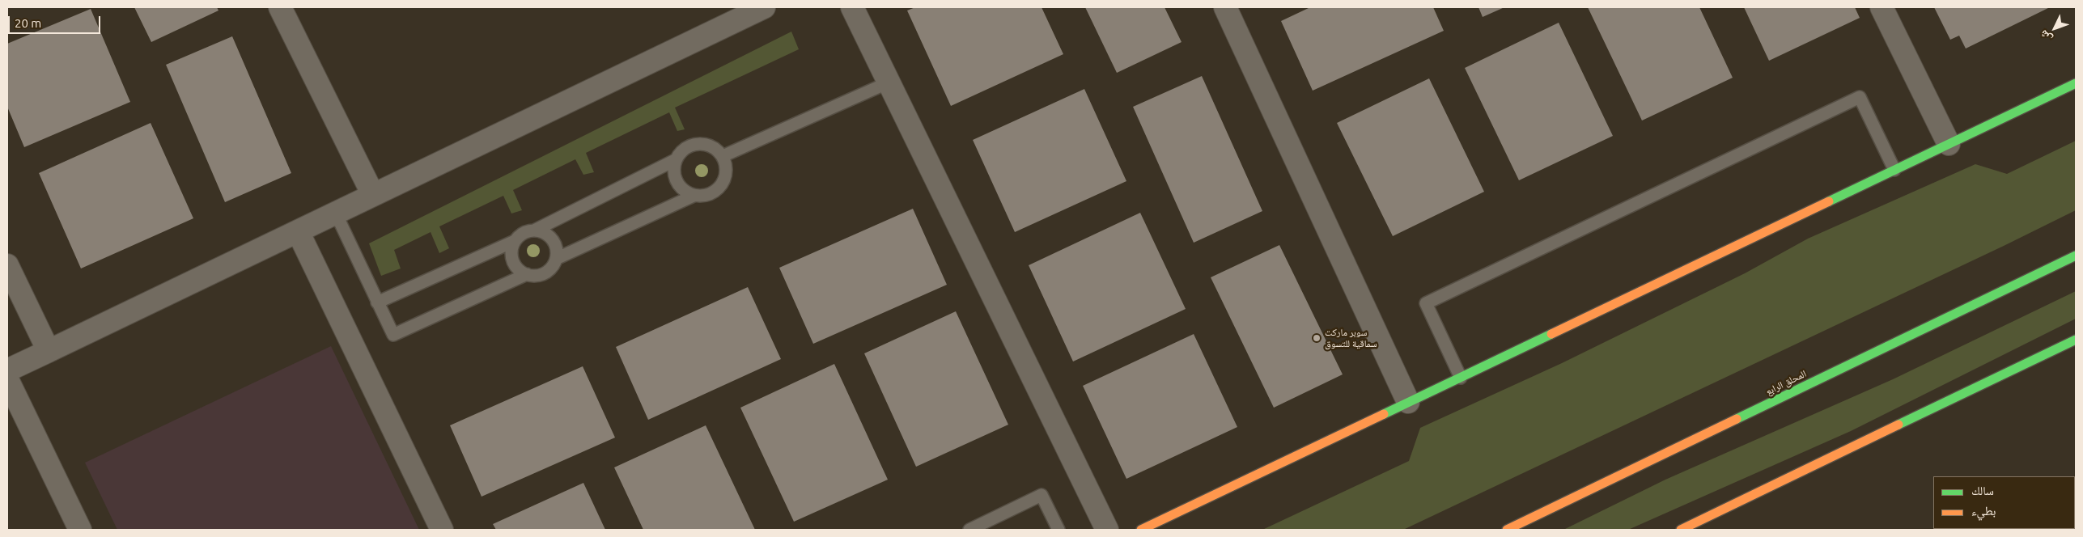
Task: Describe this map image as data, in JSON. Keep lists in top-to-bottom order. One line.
{"streets":{"main road":["المحلق الرابع"]},"places":["سوبر ماركت سماقية للتسوق"],"legend":["سالك","بطيء"],"scale_bar":"20 m","north":"bottom left"}
